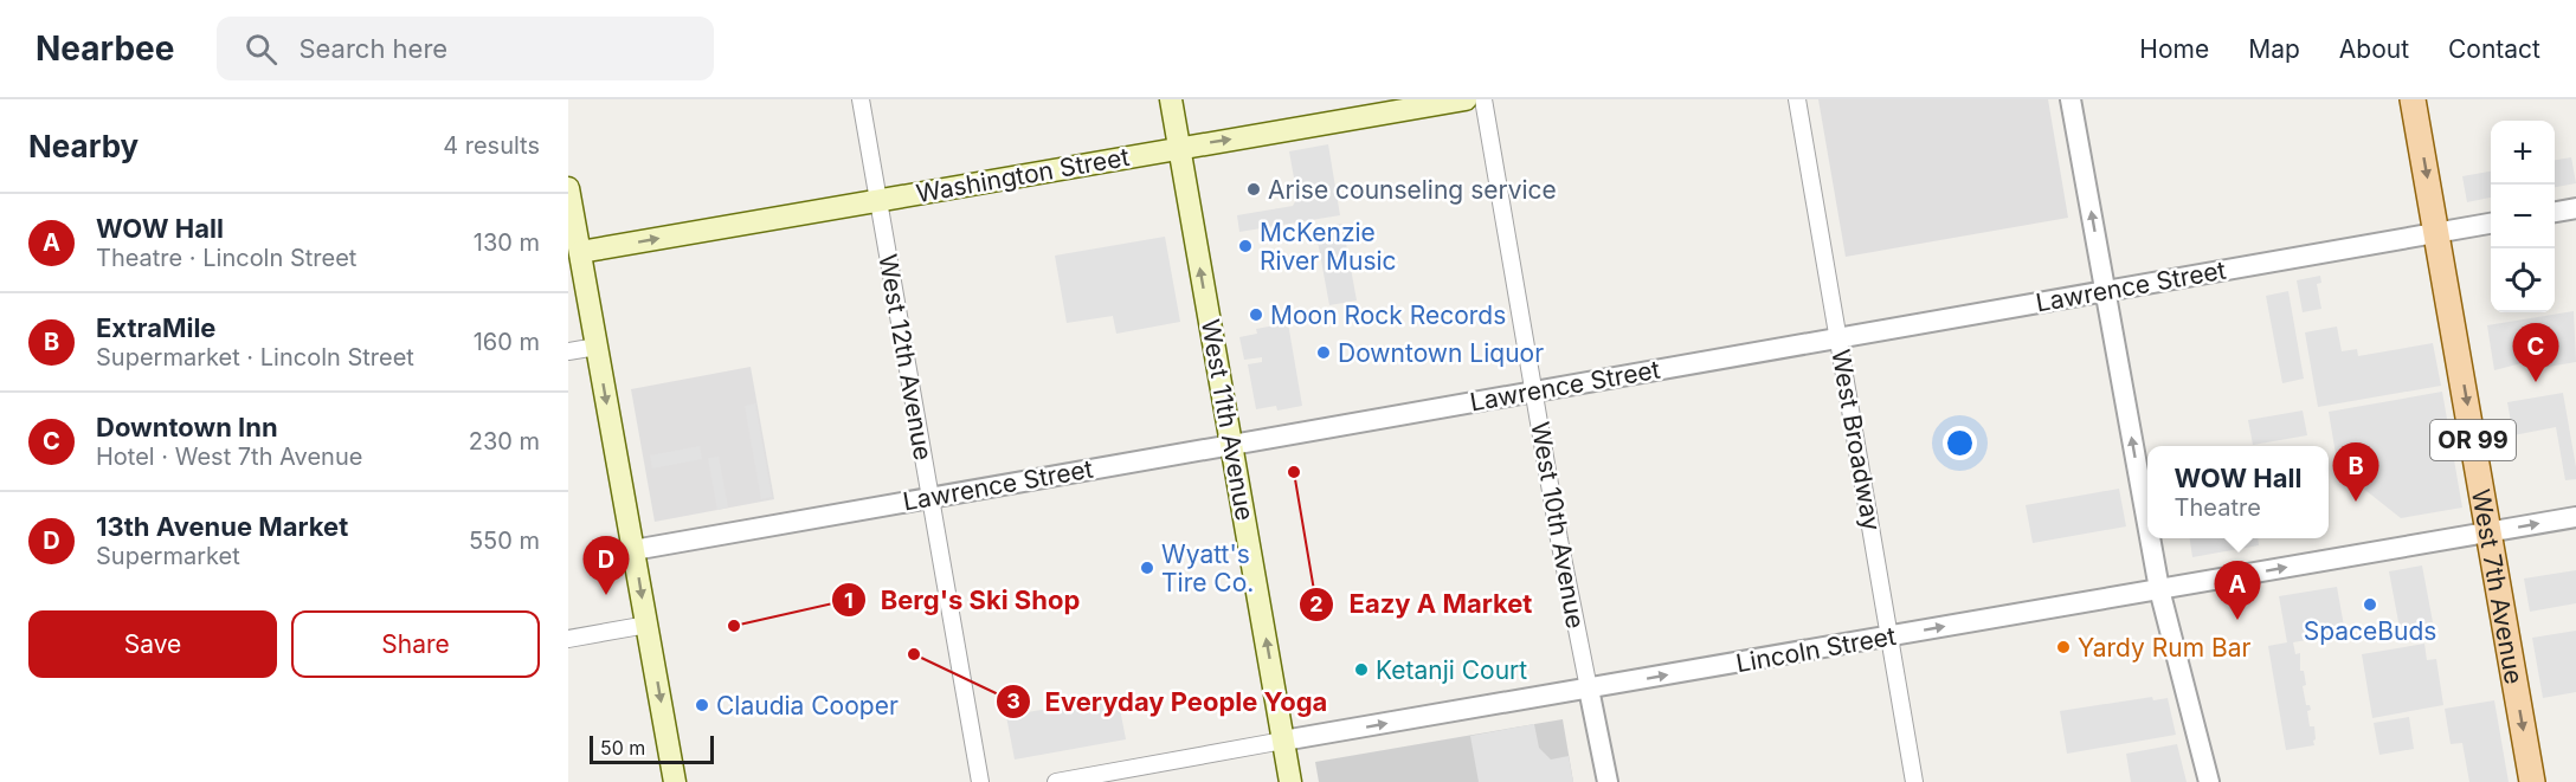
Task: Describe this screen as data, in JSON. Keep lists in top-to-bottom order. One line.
{"streets":{"main road":["Washington Street","West 11th Avenue","OR 99","West 7th Avenue"],"street":["Lawrence Street","West 12th Avenue","West Broadway","West 10th Avenue","Lincoln Street"]},"crossings":[["Washington Street","West 12th Avenue"],["Washington Street","West 11th Avenue"],["Lawrence Street","West 12th Avenue"],["Lawrence Street","West 11th Avenue"],["Lawrence Street","West Broadway"],["Lawrence Street","West 10th Avenue"],["Lawrence Street","West 7th Avenue"],["West 11th Avenue","Lincoln Street"],["West Broadway","Lincoln Street"],["West 10th Avenue","Lincoln Street"],["West 7th Avenue","Lincoln Street"]],"one_way":["Washington Street","West 11th Avenue","West 7th Avenue","Lincoln Street"],"places":["Arise counseling service","McKenzie River Music","Moon Rock Records","Downtown Liquor","Eazy A Market","Wyatt's Tire Co.","SpaceBuds","Berg's Ski Shop","Yardy Rum Bar","Everyday People Yoga","Ketanji Court","Claudia Cooper"],"scale_bar":"50 m","page":{"header":"Nearbee","search":"Search here","nav":["Home","Map","About","Contact"],"heading":["Nearby","4 results"],"map_buttons":["+","−"],"list":[{"mark":"A","name":"WOW Hall","note":"Theatre · Lincoln Street","value":"130 m"},{"mark":"B","name":"ExtraMile","note":"Supermarket · Lincoln Street","value":"160 m"},{"mark":"C","name":"Downtown Inn","note":"Hotel · West 7th Avenue","value":"230 m"},{"mark":"D","name":"13th Avenue Market","note":"Supermarket","value":"550 m"}],"pins":["C","B","D","A"],"popup":["WOW Hall","Theatre"],"buttons":["Save","Share"],"scale":"50 m"}}
